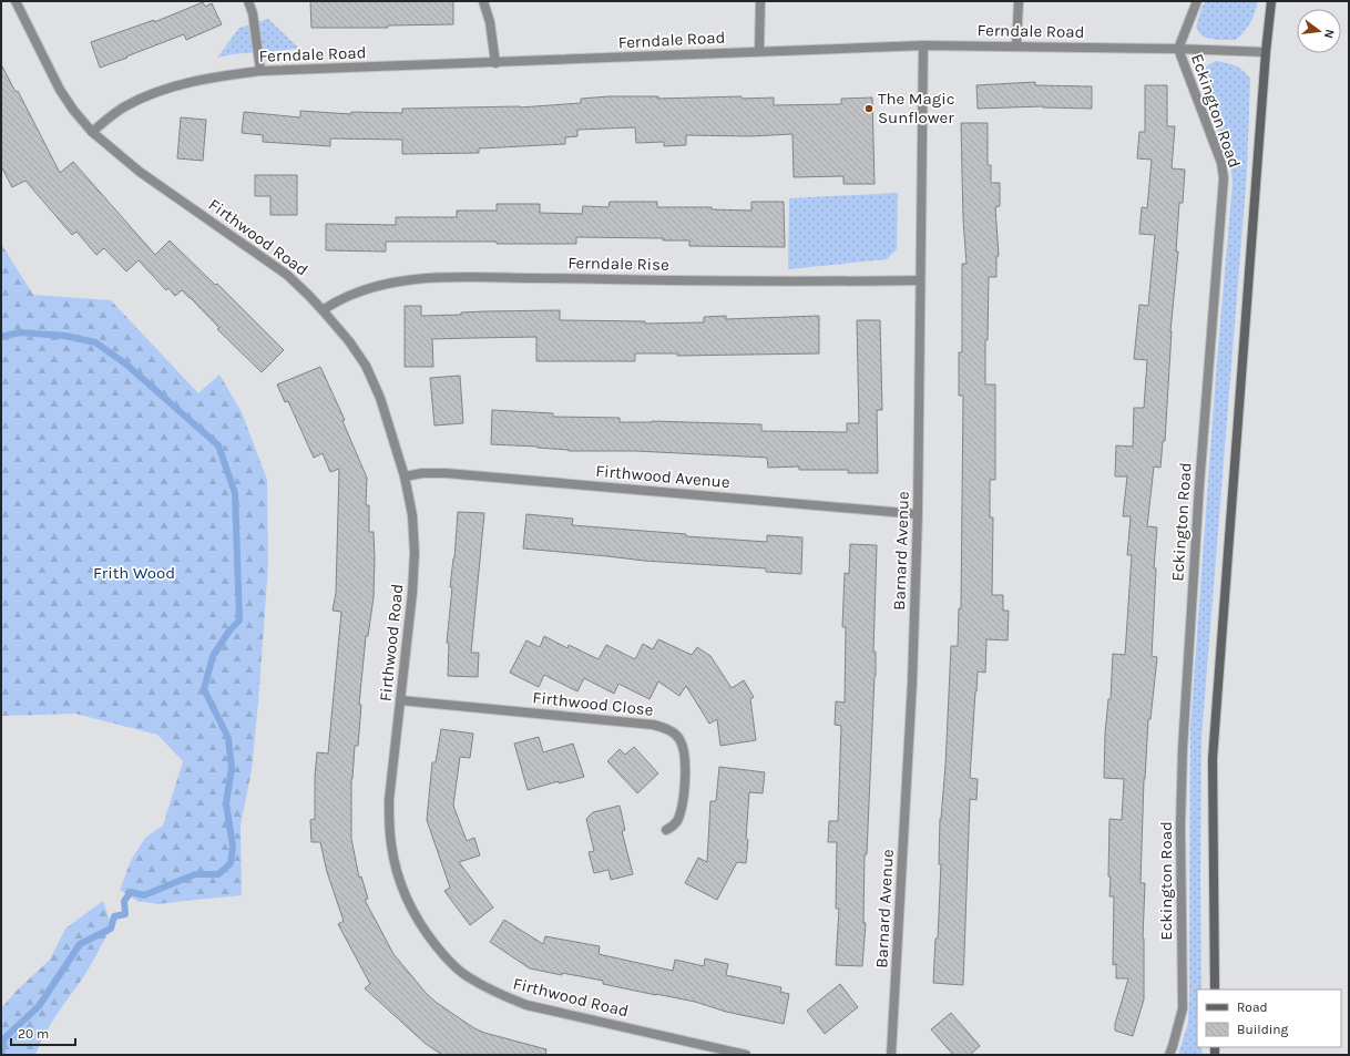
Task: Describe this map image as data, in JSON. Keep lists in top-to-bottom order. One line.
{"streets":{"main road":["Eckington Road"],"street":["Ferndale Road","Firthwood Road","Ferndale Rise","Firthwood Avenue","Barnard Avenue","Firthwood Close"]},"crossings":[["Ferndale Road","Eckington Road"],["Ferndale Road","Firthwood Road"],["Ferndale Road","Barnard Avenue"],["Firthwood Road","Ferndale Rise"],["Firthwood Road","Firthwood Avenue"],["Firthwood Road","Firthwood Close"],["Ferndale Rise","Barnard Avenue"],["Firthwood Avenue","Barnard Avenue"]],"parks":["Frith Wood"],"places":["The Magic Sunflower"],"legend":["Road","Building"],"scale_bar":"20 m","north":"right"}
